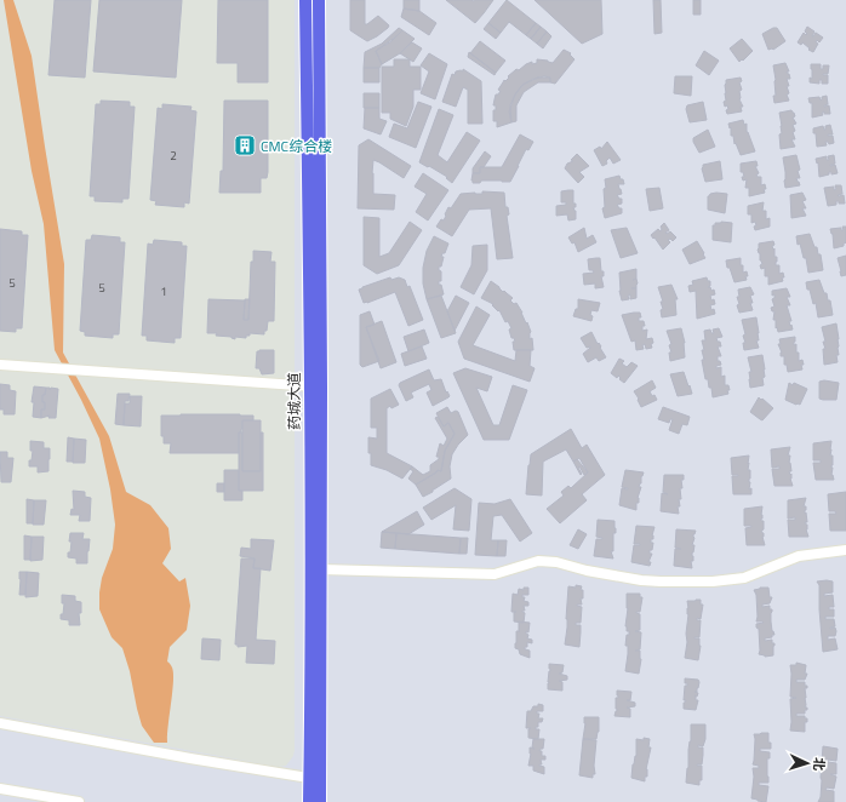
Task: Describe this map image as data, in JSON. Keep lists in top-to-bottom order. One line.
{"streets":{"main road":["药城大道"]},"places":{"building":["CMC综合楼"]},"house_numbers":["2","5","5","1"],"north":"right"}
